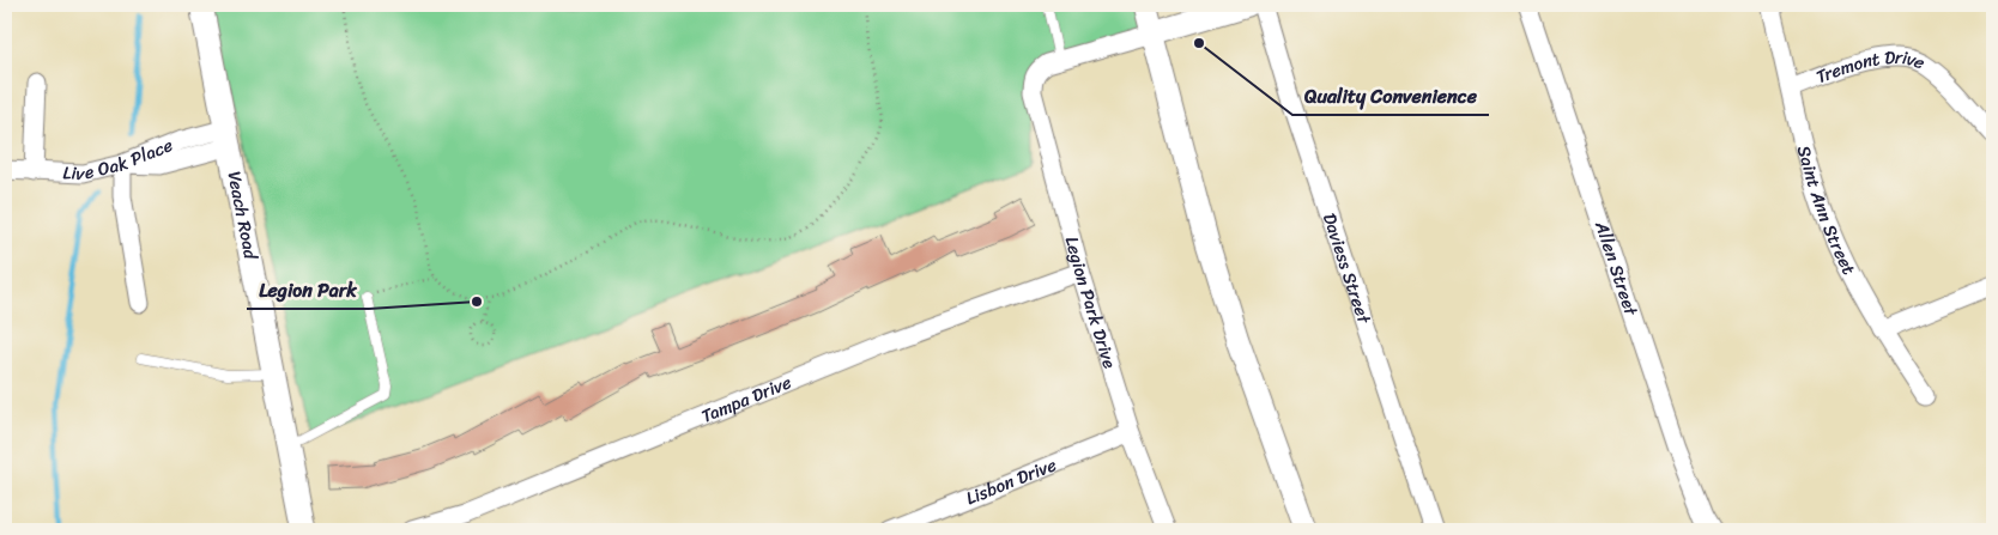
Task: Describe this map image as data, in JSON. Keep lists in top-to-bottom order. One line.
{"streets":{"street":["Tremont Drive","Live Oak Place","Saint Ann Street","Veach Road","Daviess Street","Allen Street","Legion Park Drive","Tampa Drive","Lisbon Drive"]},"crossings":[["Tremont Drive","Saint Ann Street"],["Live Oak Place","Veach Road"],["Legion Park Drive","Tampa Drive"],["Legion Park Drive","Lisbon Drive"]],"places":["Quality Convenience","Legion Park"]}
